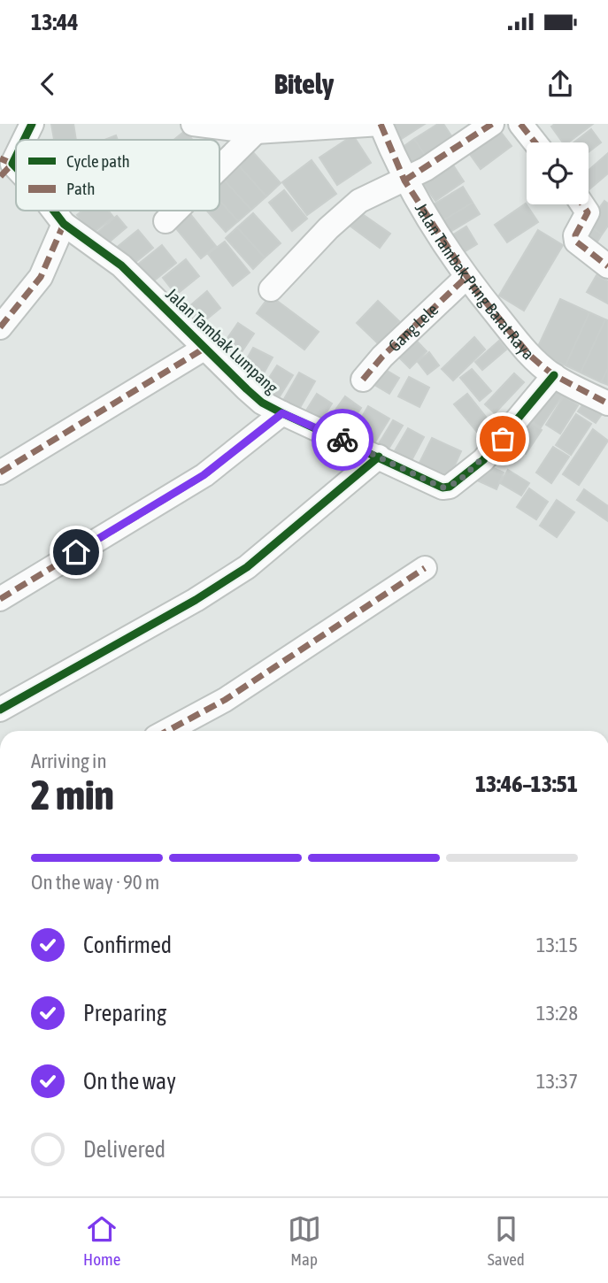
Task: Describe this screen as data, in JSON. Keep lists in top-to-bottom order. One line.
{"streets":{"street":["Jalan Tambak Pring Barat Raya","Gang Lele","Jalan Tambak Lumpang"]},"crossings":[["Jalan Tambak Pring Barat Raya","Gang Lele"],["Jalan Tambak Pring Barat Raya","Jalan Tambak Lumpang"]],"legend":["Cycle path","Path"],"page":{"status":"13:44","header":"Bitely","heading":["2 min","Arriving in","13:46–13:51"],"bar":"On the way · 90 m","list":[["Confirmed","13:15"],["Preparing","13:28"],["On the way","13:37"],"Delivered"],"tabs":["Home","Map","Saved"]}}
